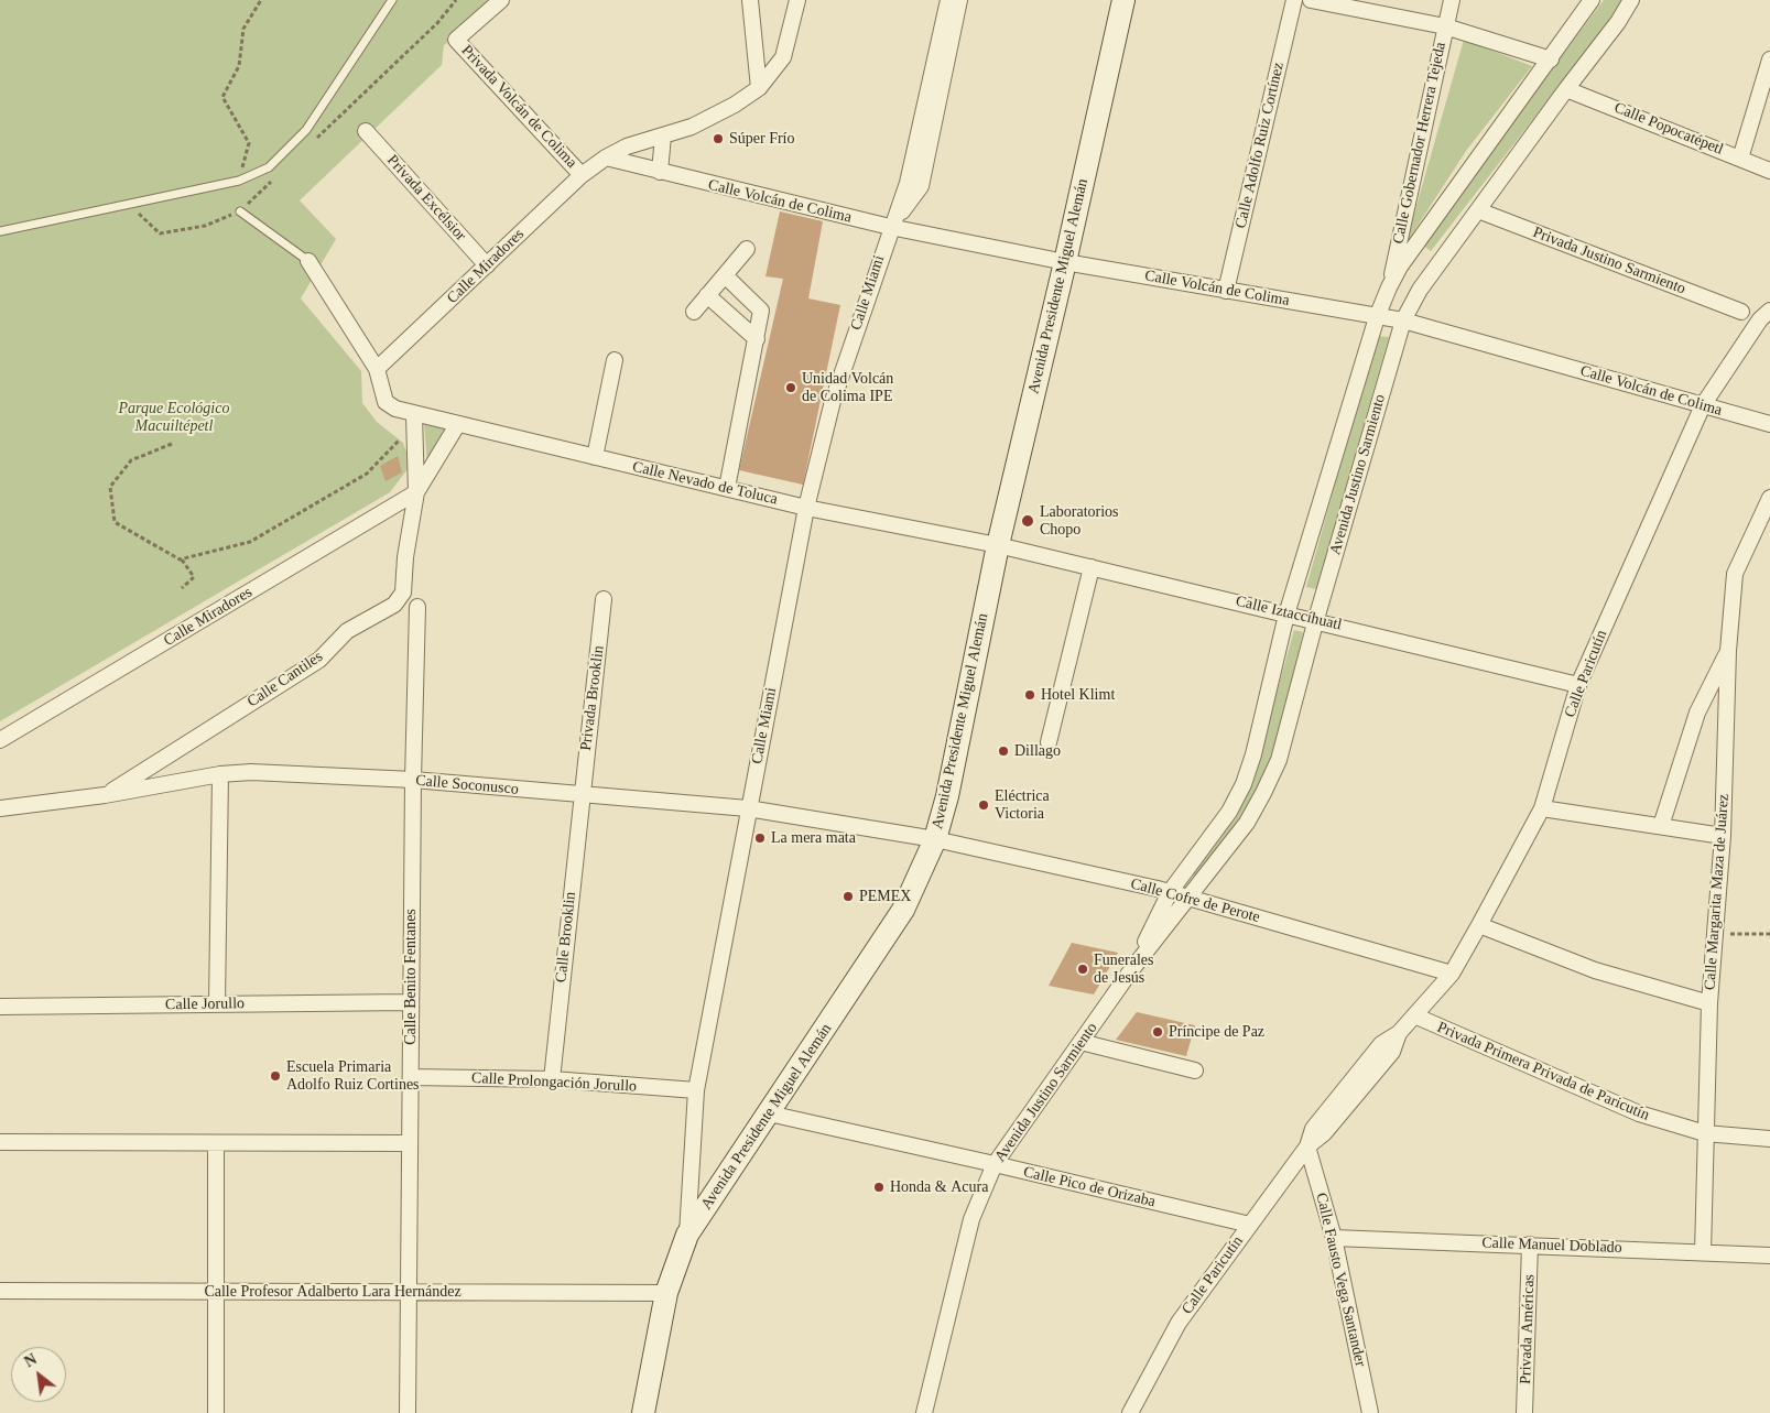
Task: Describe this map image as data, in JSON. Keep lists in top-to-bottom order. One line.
{"streets":{"main road":["Avenida Presidente Miguel Alemán"],"street":["Privada Volcán de Colima","Calle Popocatépetl","Calle Gobernador Herrera Tejeda","Calle Adolfo Ruiz Cortínez","Privada Excélsior","Calle Volcán de Colima","Privada Justino Sarmiento","Calle Miradores","Calle Miami","Avenida Justino Sarmiento","Calle Nevado de Toluca","Calle Iztaccíhuatl","Calle Paricutín","Calle Cantiles","Privada Brooklin","Calle Soconusco","Calle Margarita Maza de Juárez","Calle Cofre de Perote","Calle Brooklin","Calle Benito Fentanes","Calle Jorullo","Privada Primera Privada de Paricutín","Calle Prolongación Jorullo","Calle Pico de Orizaba","Calle Manuel Doblado","Calle Fausto Vega Santander","Calle Profesor Adalberto Lara Hernández","Privada Américas"]},"crossings":[["Privada Volcán de Colima","Calle Miradores"],["Calle Popocatépetl","Avenida Justino Sarmiento"],["Calle Gobernador Herrera Tejeda","Avenida Justino Sarmiento"],["Calle Adolfo Ruiz Cortínez","Calle Volcán de Colima"],["Privada Excélsior","Calle Miradores"],["Calle Volcán de Colima","Calle Miradores"],["Calle Volcán de Colima","Avenida Presidente Miguel Alemán"],["Calle Volcán de Colima","Calle Miami"],["Calle Volcán de Colima","Avenida Justino Sarmiento"],["Calle Volcán de Colima","Calle Paricutín"],["Privada Justino Sarmiento","Avenida Justino Sarmiento"],["Calle Miradores","Calle Nevado de Toluca"],["Calle Miradores","Calle Cantiles"],["Avenida Presidente Miguel Alemán","Calle Miami"],["Avenida Presidente Miguel Alemán","Calle Nevado de Toluca"],["Avenida Presidente Miguel Alemán","Calle Iztaccíhuatl"],["Avenida Presidente Miguel Alemán","Calle Soconusco"],["Avenida Presidente Miguel Alemán","Calle Cofre de Perote"],["Avenida Presidente Miguel Alemán","Calle Pico de Orizaba"],["Avenida Presidente Miguel Alemán","Calle Profesor Adalberto Lara Hernández"],["Calle Miami","Calle Nevado de Toluca"],["Calle Miami","Calle Soconusco"],["Calle Miami","Calle Prolongación Jorullo"],["Avenida Justino Sarmiento","Calle Iztaccíhuatl"],["Avenida Justino Sarmiento","Calle Cofre de Perote"],["Avenida Justino Sarmiento","Calle Pico de Orizaba"],["Calle Nevado de Toluca","Calle Iztaccíhuatl"],["Calle Iztaccíhuatl","Calle Paricutín"],["Calle Paricutín","Calle Cofre de Perote"],["Calle Paricutín","Privada Primera Privada de Paricutín"],["Calle Paricutín","Calle Pico de Orizaba"],["Calle Paricutín","Calle Fausto Vega Santander"],["Calle Cantiles","Calle Soconusco"],["Privada Brooklin","Calle Soconusco"],["Privada Brooklin","Calle Brooklin"],["Calle Soconusco","Calle Cofre de Perote"],["Calle Soconusco","Calle Brooklin"],["Calle Soconusco","Calle Benito Fentanes"],["Calle Margarita Maza de Juárez","Privada Primera Privada de Paricutín"],["Calle Margarita Maza de Juárez","Calle Manuel Doblado"],["Calle Brooklin","Calle Prolongación Jorullo"],["Calle Benito Fentanes","Calle Jorullo"],["Calle Benito Fentanes","Calle Prolongación Jorullo"],["Calle Benito Fentanes","Calle Profesor Adalberto Lara Hernández"],["Calle Manuel Doblado","Calle Fausto Vega Santander"],["Calle Manuel Doblado","Privada Américas"]],"parks":["Parque Ecológico Macuiltépetl"],"places":["Súper Frío","Unidad Volcán de Colima IPE","Laboratorios Chopo","Hotel Klimt","Dillago","Eléctrica Victoria","La mera mata","PEMEX","Funerales de Jesús","Príncipe de Paz","Escuela Primaria Adolfo Ruiz Cortines","Honda & Acura"],"north":"top left"}
